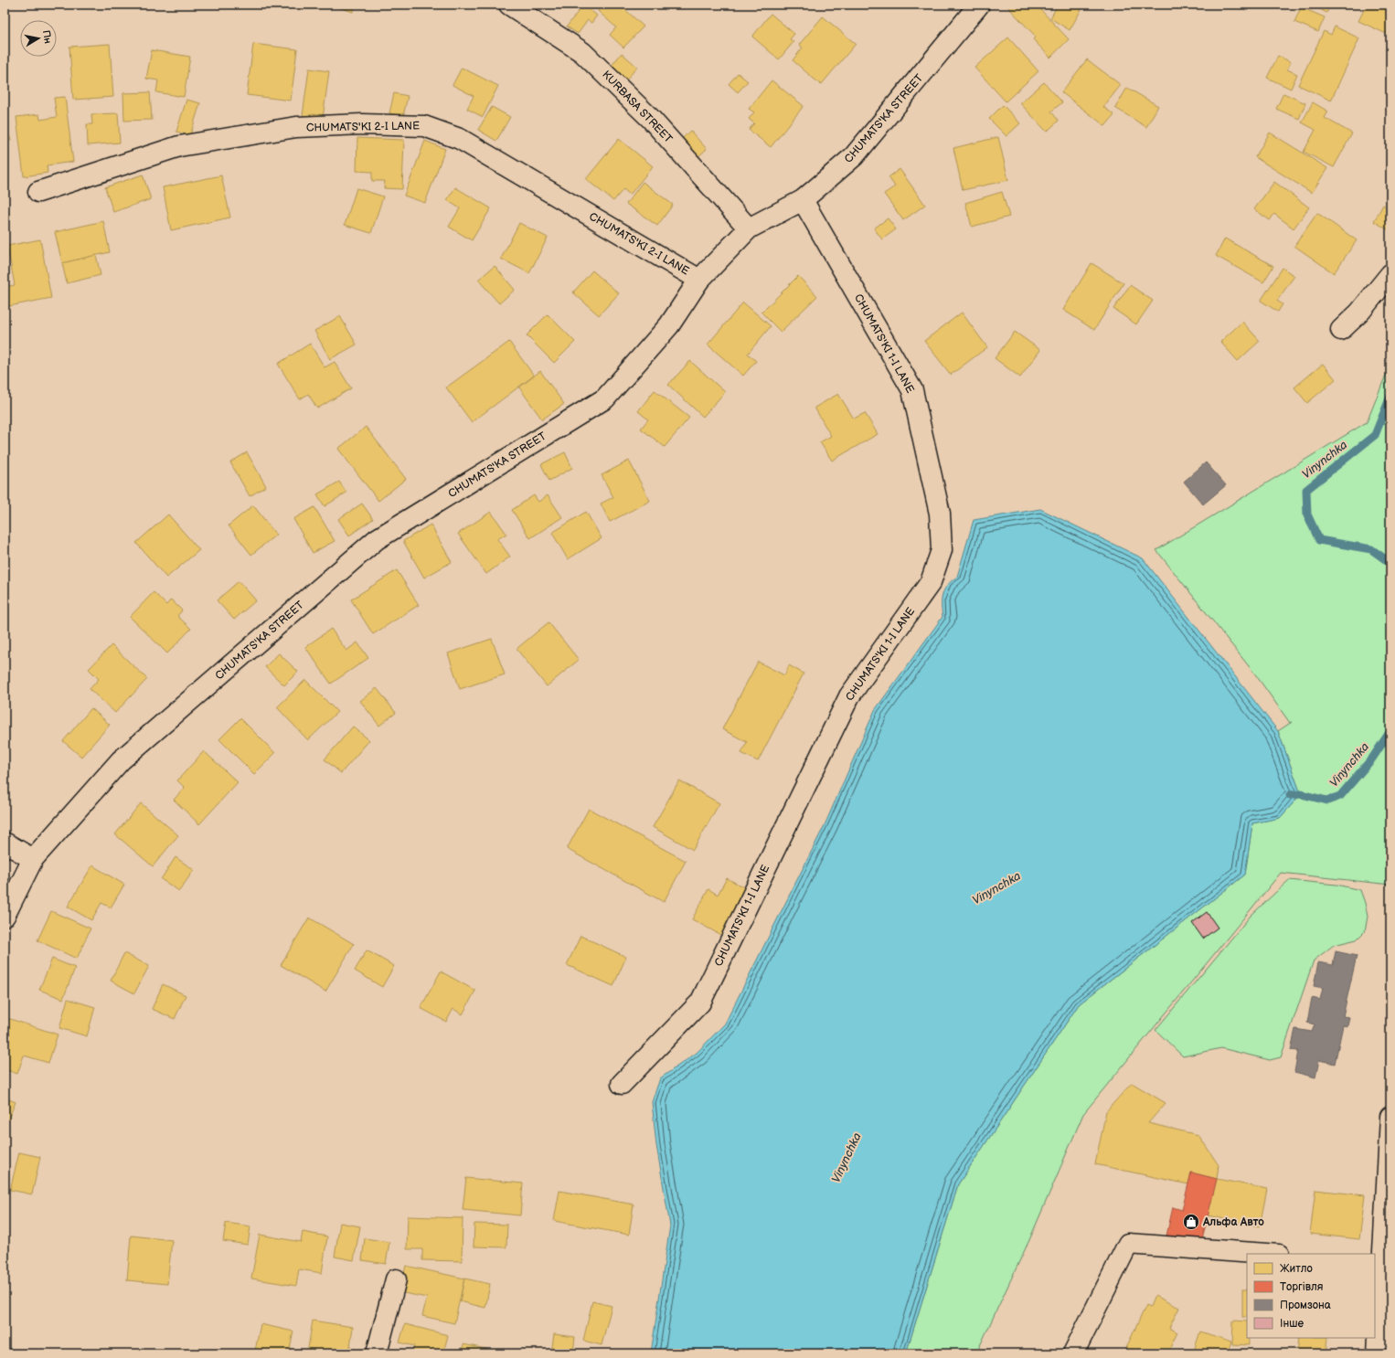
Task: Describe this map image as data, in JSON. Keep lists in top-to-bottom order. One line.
{"streets":{"street":["KURBASA STREET","CHUMATS'KA STREET","CHUMATS'KI 2-I LANE","CHUMATS'KI 1-I LANE"]},"crossings":[["KURBASA STREET","CHUMATS'KA STREET"],["CHUMATS'KA STREET","CHUMATS'KI 2-I LANE"],["CHUMATS'KA STREET","CHUMATS'KI 1-I LANE"]],"water":["Vinynchka"],"places":{"shop":["Альфа Авто"]},"legend":["Житло","Торгівля","Промзона","Інше"],"north":"right"}
